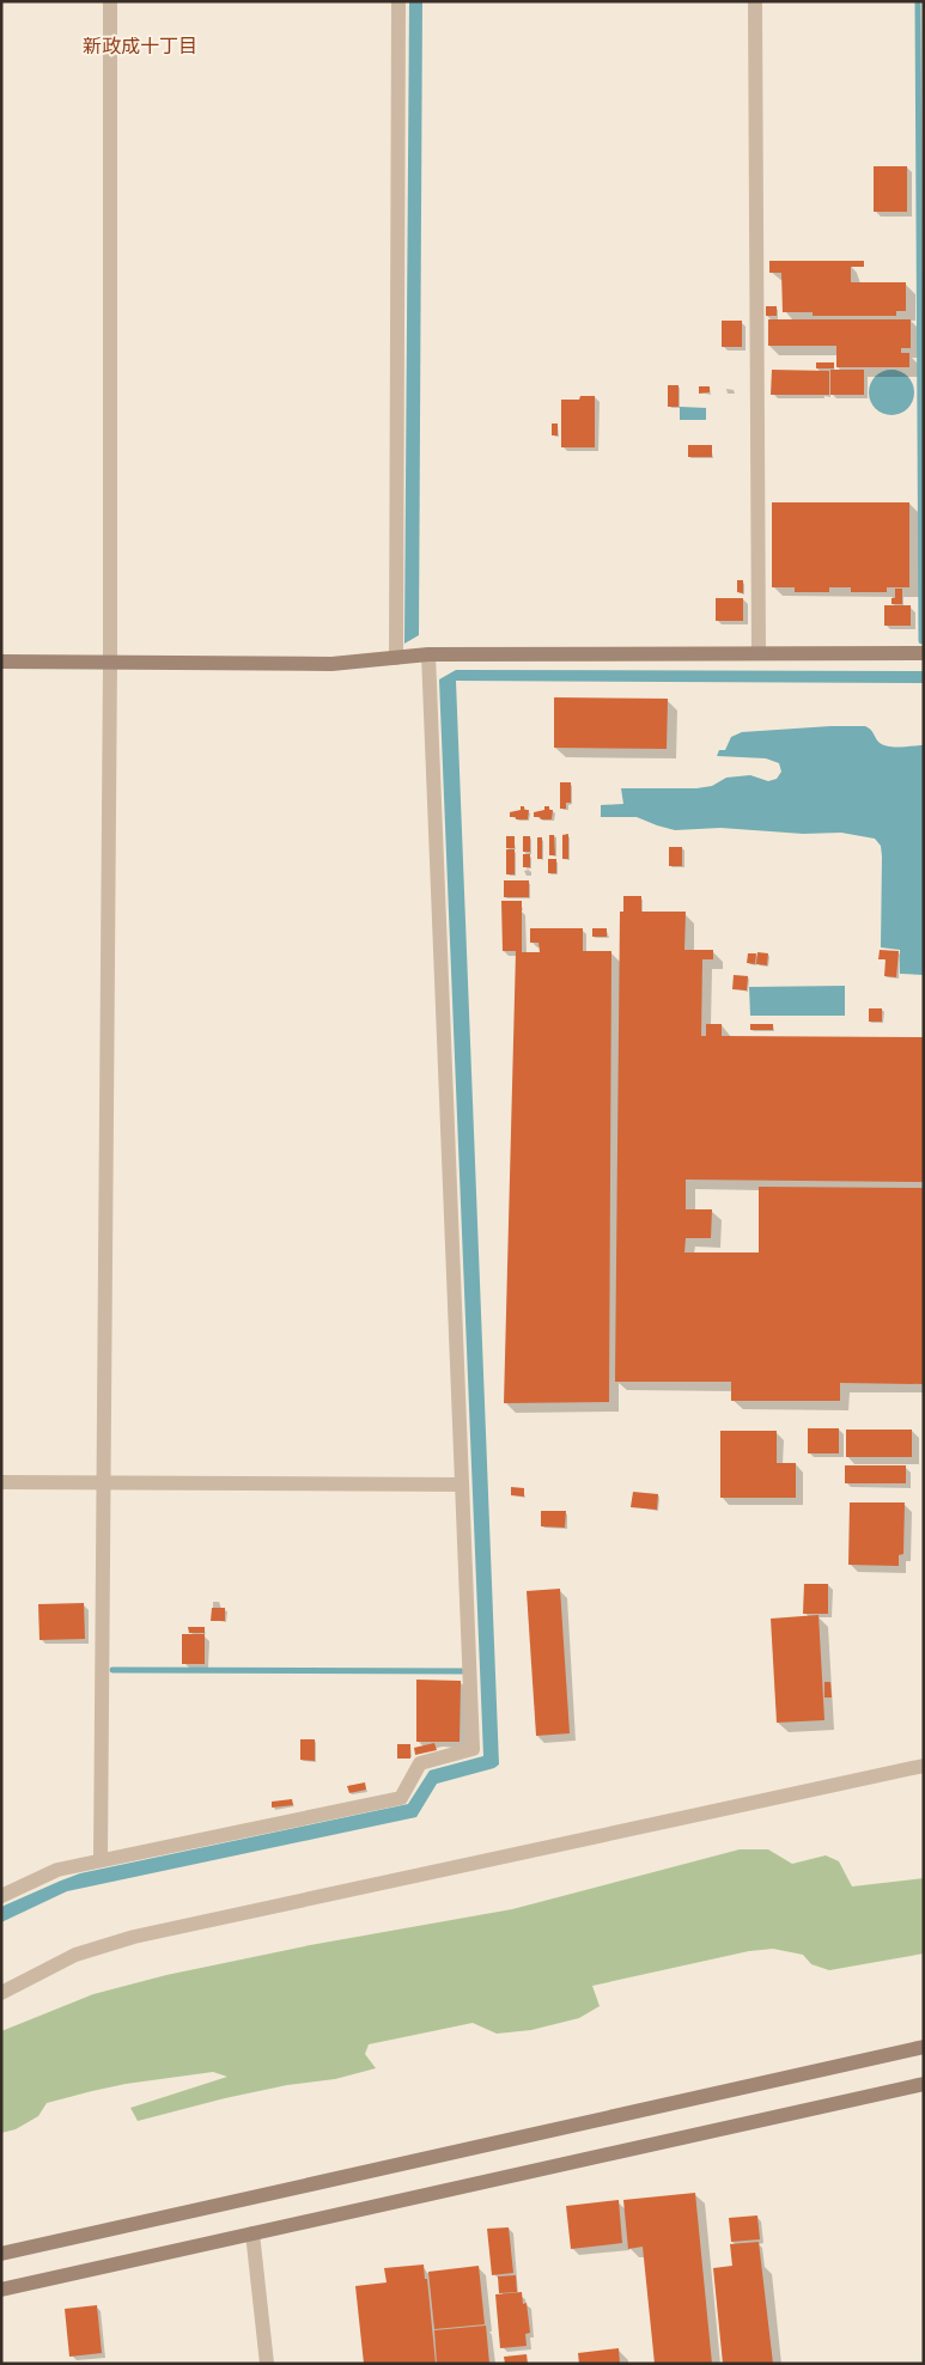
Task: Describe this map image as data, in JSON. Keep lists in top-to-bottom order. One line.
{"districts":["新政成十丁目"]}
